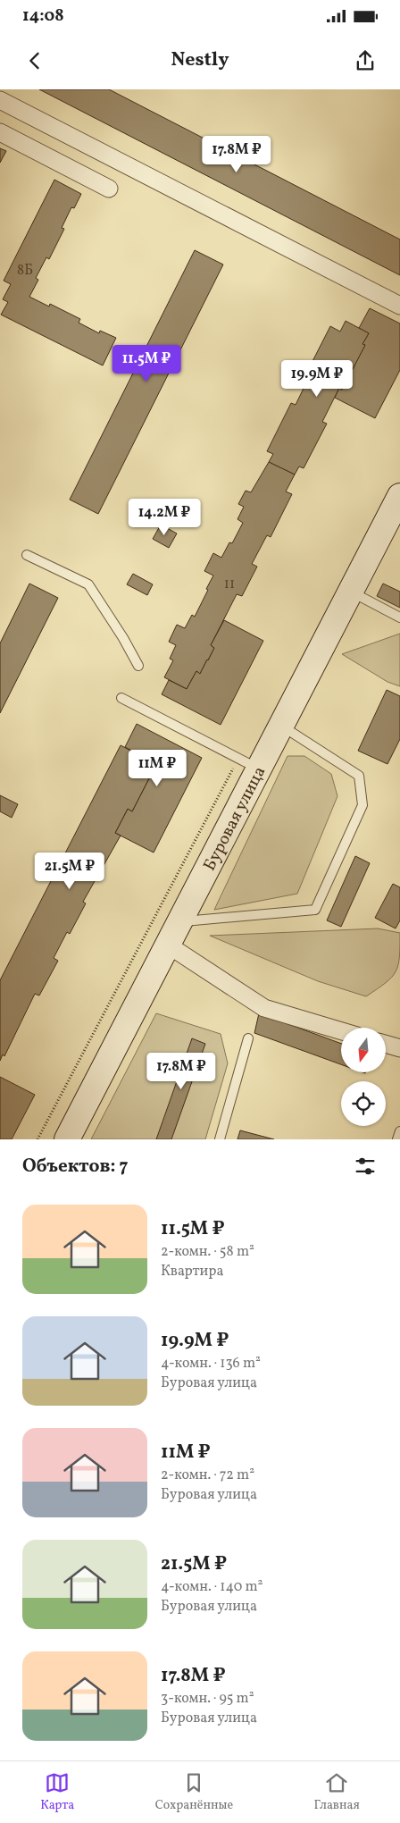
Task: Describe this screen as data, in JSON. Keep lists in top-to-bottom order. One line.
{"streets":{"main road":["Буровая улица"]},"house_numbers":["8Б","11"],"north":"bottom","page":{"status":"14:08","header":"Nestly","price":["17.8M ₽","11.5M ₽","19.9M ₽","14.2M ₽","11M ₽","21.5M ₽","17.8M ₽"],"heading":"Объектов: 7","list":[{"name":"11.5M ₽","note":"2-комн. · 58 m² · Квартира"},{"name":"19.9M ₽","note":"4-комн. · 136 m² · Буровая улица"},{"name":"11M ₽","note":"2-комн. · 72 m² · Буровая улица"},{"name":"21.5M ₽","note":"4-комн. · 140 m² · Буровая улица"},{"name":"17.8M ₽","note":"3-комн. · 95 m² · Буровая улица"}],"tabs":["Карта","Сохранённые","Главная"]}}
